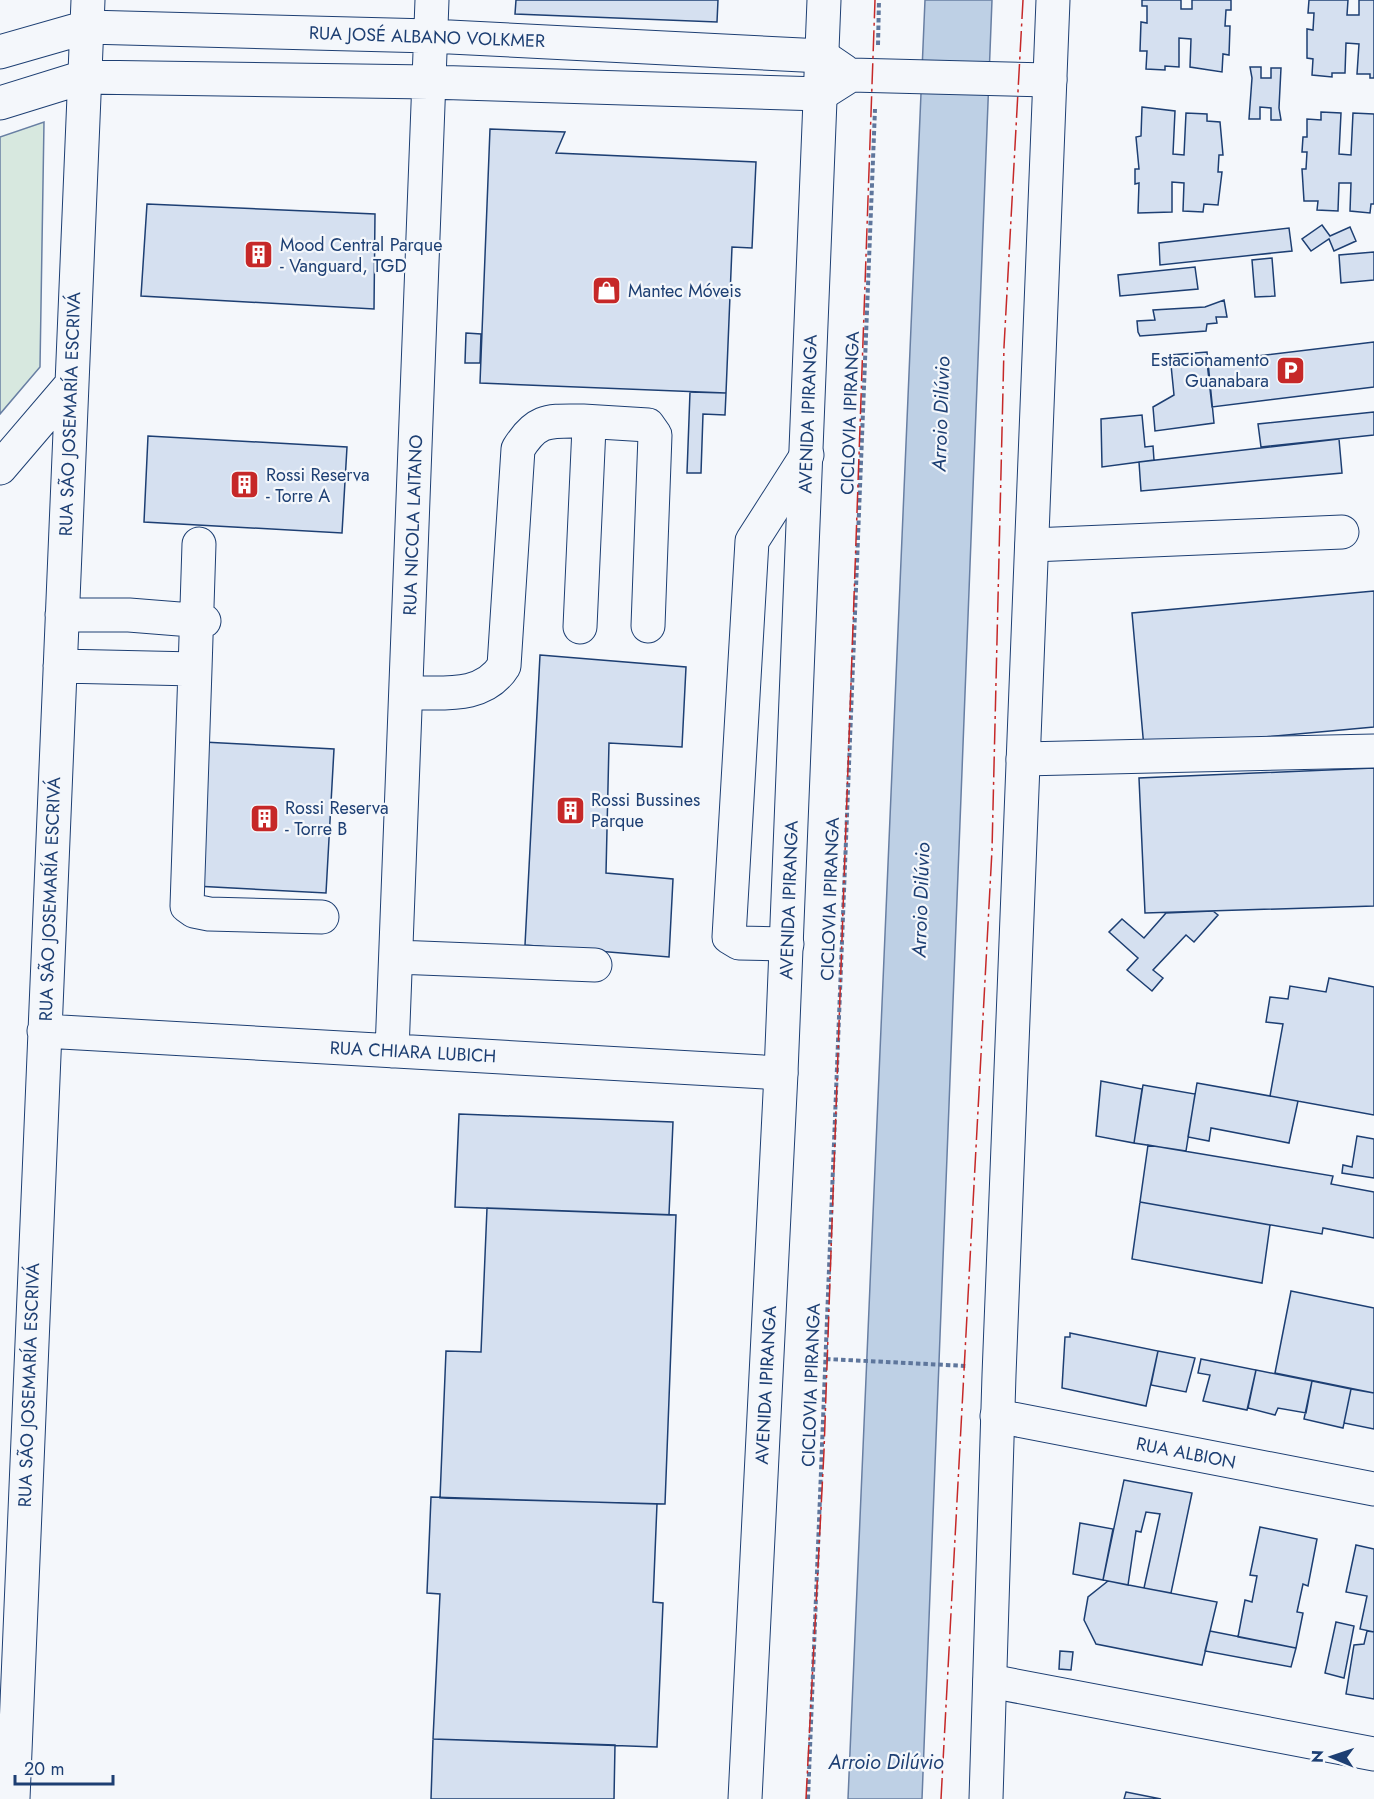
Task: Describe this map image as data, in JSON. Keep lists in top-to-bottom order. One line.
{"streets":{"street":["RUA JOSÉ ALBANO VOLKMER","RUA SÃO JOSEMARÍA ESCRIVÁ","AVENIDA IPIRANGA","RUA NICOLA LAITANO","RUA CHIARA LUBICH","RUA ALBION"],"path":["CICLOVIA IPIRANGA"]},"crossings":[["RUA JOSÉ ALBANO VOLKMER","RUA SÃO JOSEMARÍA ESCRIVÁ"],["RUA JOSÉ ALBANO VOLKMER","AVENIDA IPIRANGA"],["RUA JOSÉ ALBANO VOLKMER","RUA NICOLA LAITANO"],["RUA SÃO JOSEMARÍA ESCRIVÁ","RUA CHIARA LUBICH"],["AVENIDA IPIRANGA","RUA CHIARA LUBICH"],["RUA NICOLA LAITANO","RUA CHIARA LUBICH"]],"water":["Arroio Dilúvio"],"places":{"building":["Mood Central Parque - Vanguard, TGD","Rossi Reserva - Torre A","Rossi Bussines Parque","Rossi Reserva - Torre B"],"shop":["Mantec Móveis"],"parking":["Estacionamento Guanabara"]},"scale_bar":"20 m","north":"left"}
